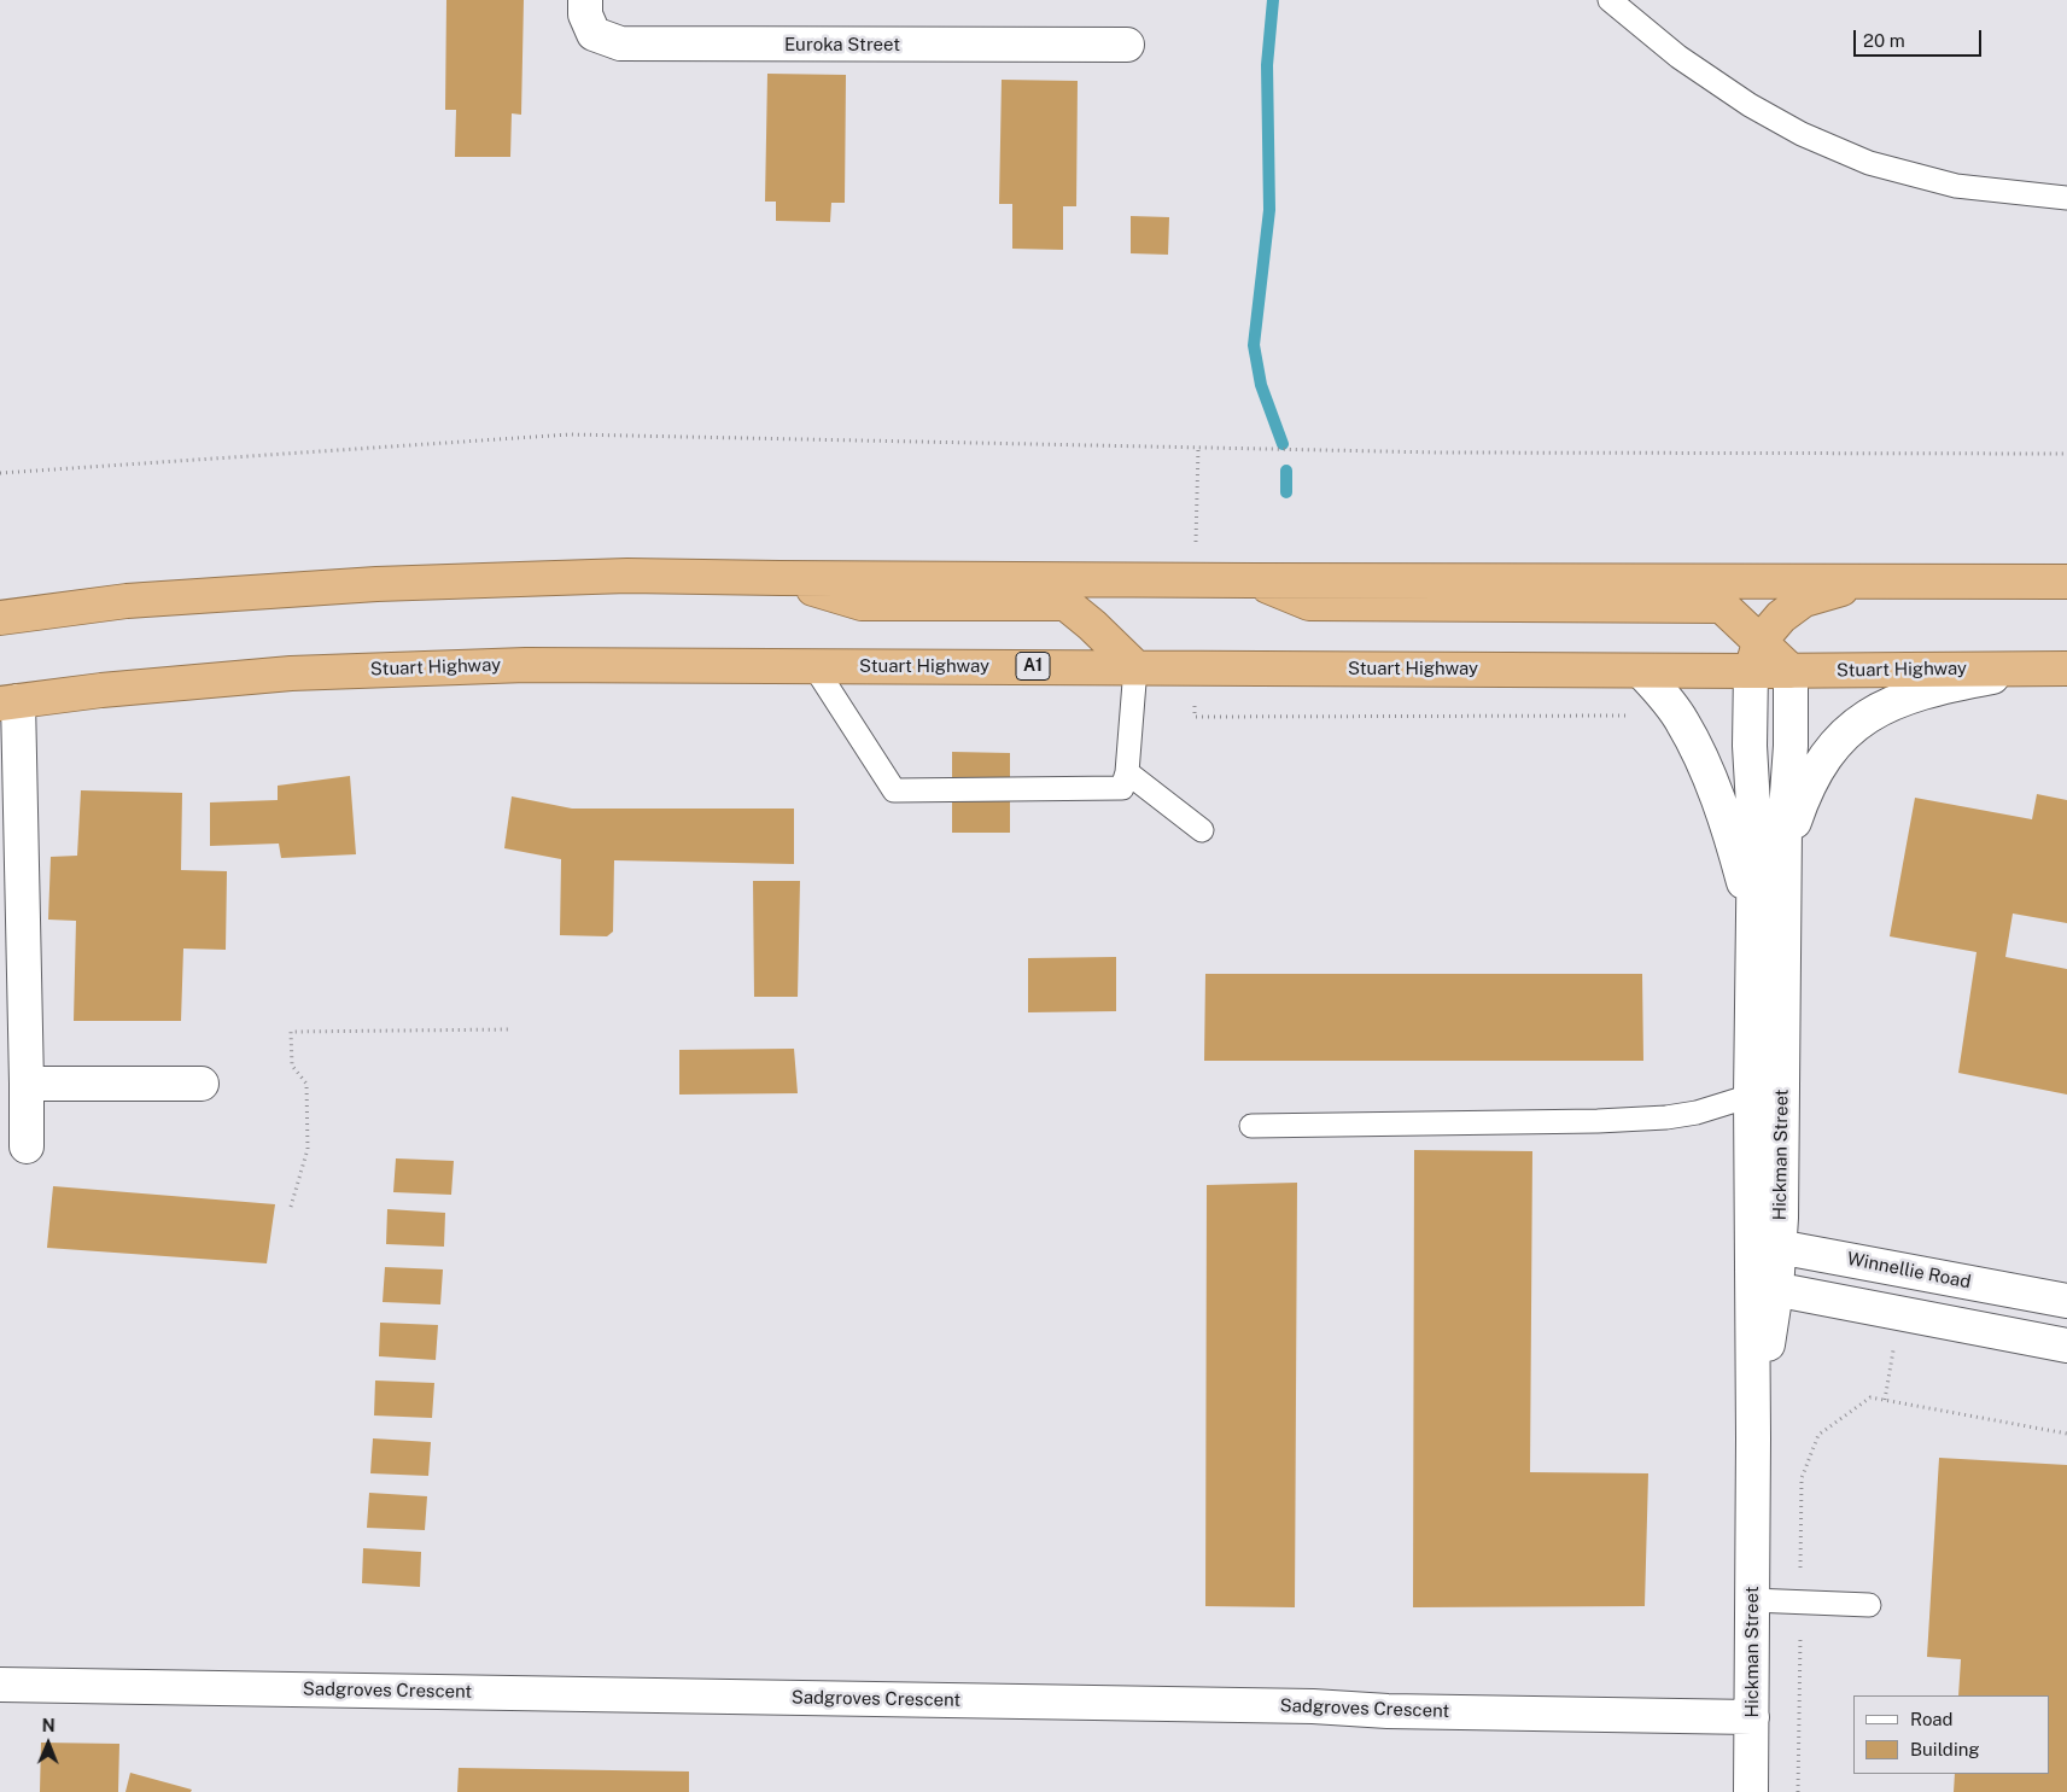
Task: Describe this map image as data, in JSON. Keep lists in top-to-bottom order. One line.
{"streets":{"highway":["Stuart Highway","A1"],"street":["Euroka Street","Hickman Street","Winnellie Road","Sadgroves Crescent"]},"crossings":[["Stuart Highway","Hickman Street"],["Hickman Street","Winnellie Road"],["Hickman Street","Sadgroves Crescent"]],"legend":["Road","Building"],"scale_bar":"20 m","north":"top"}
